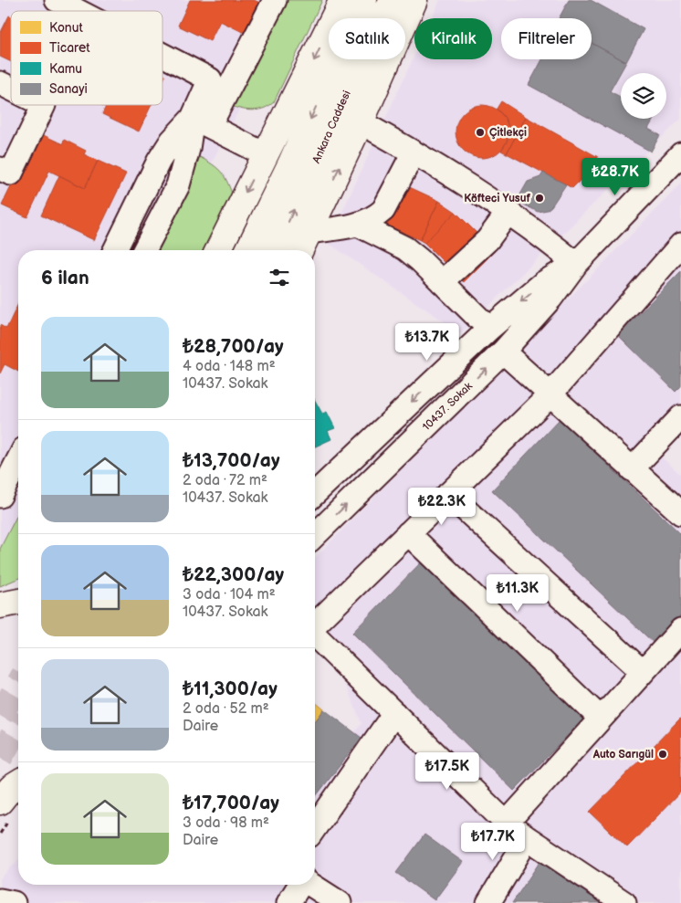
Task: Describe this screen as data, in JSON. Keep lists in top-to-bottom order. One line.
{"streets":{"main road":["Ankara Caddesi"],"street":["10437. Sokak"]},"places":["Çitlekçi","Köfteci Yusuf","Auto Sarıgül"],"legend":["Konut","Ticaret","Kamu","Sanayi"],"page":{"chip":["Satılık","Kiralık","Filtreler"],"price":["₺28.7K","₺13.7K","₺22.3K","₺11.3K","₺17.5K","₺17.7K"],"heading":"6 ilan","list":[{"name":"₺28,700/ay","note":"4 oda · 148 m² · 10437. Sokak"},{"name":"₺13,700/ay","note":"2 oda · 72 m² · 10437. Sokak"},{"name":"₺22,300/ay","note":"3 oda · 104 m² · 10437. Sokak"},{"name":"₺11,300/ay","note":"2 oda · 52 m² · Daire"},{"name":"₺17,700/ay","note":"3 oda · 98 m² · Daire"}]}}
